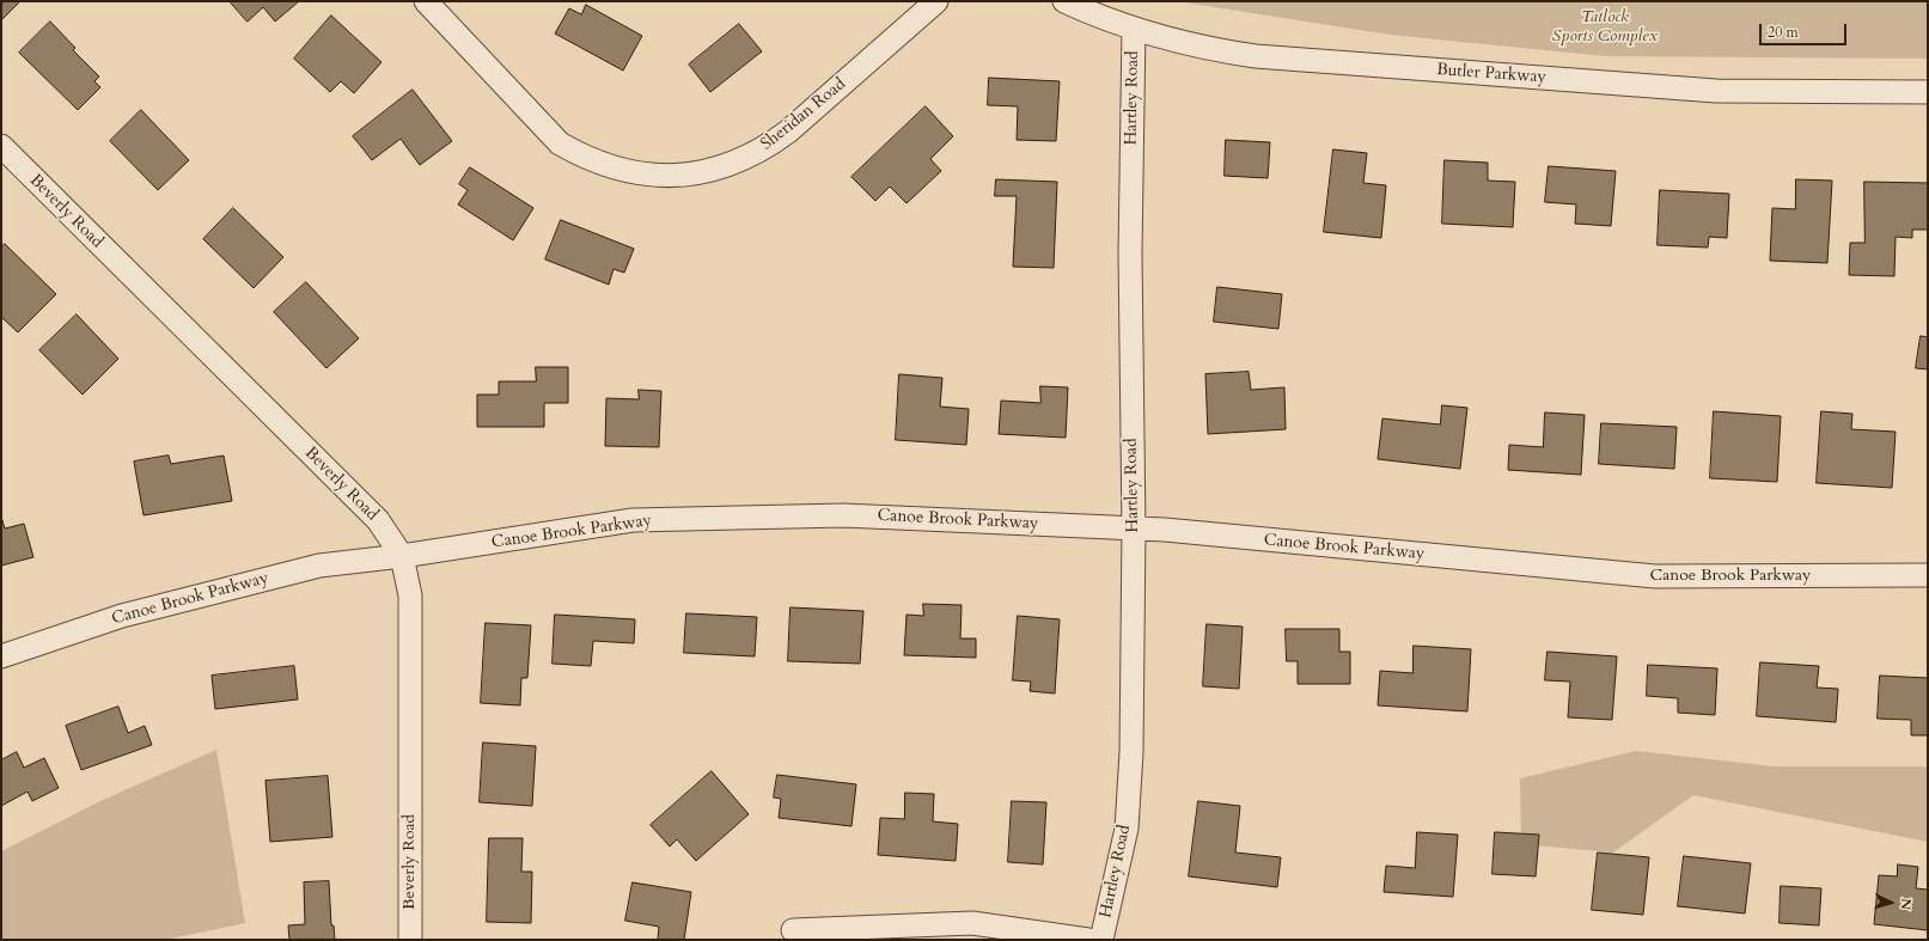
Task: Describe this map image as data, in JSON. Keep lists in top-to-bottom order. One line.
{"streets":{"street":["Butler Parkway","Hartley Road","Sheridan Road","Beverly Road","Canoe Brook Parkway"]},"crossings":[["Butler Parkway","Hartley Road"],["Hartley Road","Canoe Brook Parkway"],["Beverly Road","Canoe Brook Parkway"]],"parks":["Tatlock Sports Complex"],"scale_bar":"20 m","north":"right"}
